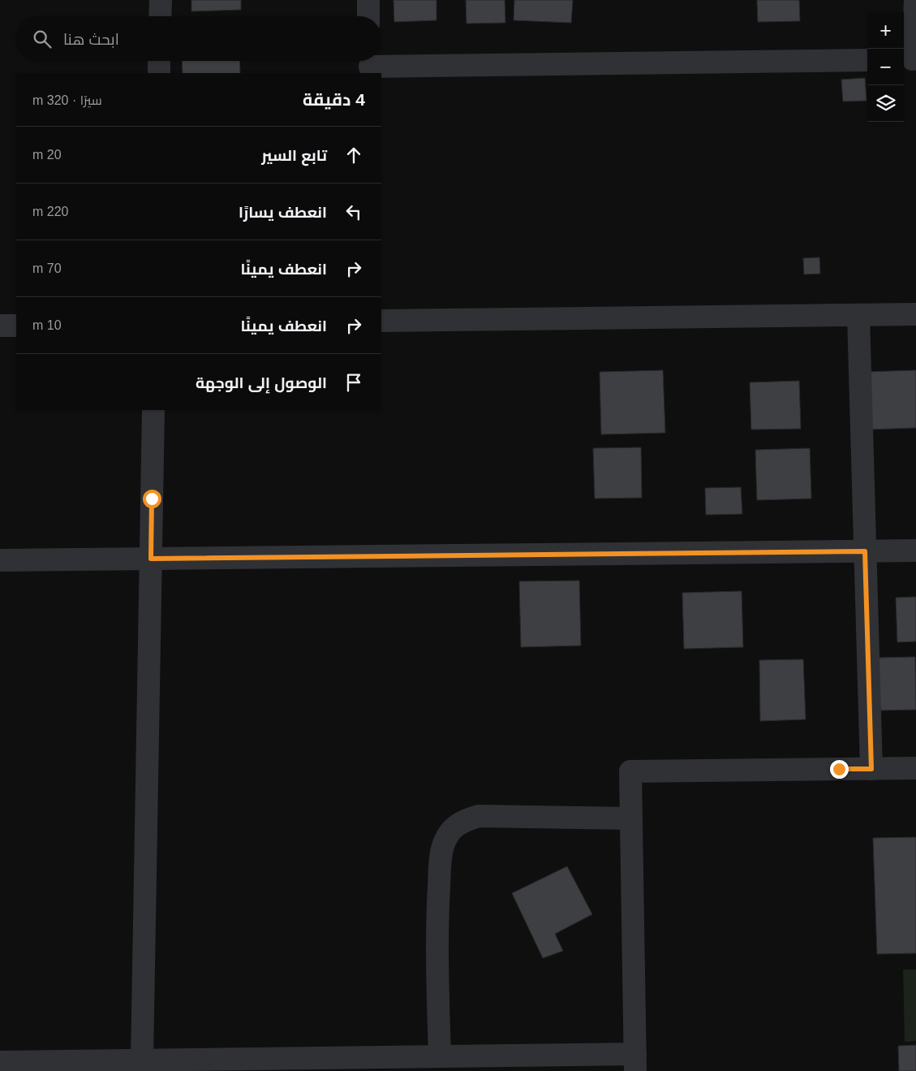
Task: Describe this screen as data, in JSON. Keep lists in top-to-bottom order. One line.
{"page":{"map_buttons":["+","−"],"search":"ابحث هنا","heading":["4 دقيقة","سيرًا · 320 m"],"list":[["تابع السير","20 m"],["انعطف يسارًا","220 m"],["انعطف يمينًا","70 m"],["انعطف يمينًا","10 m"],"الوصول إلى الوجهة"]}}
